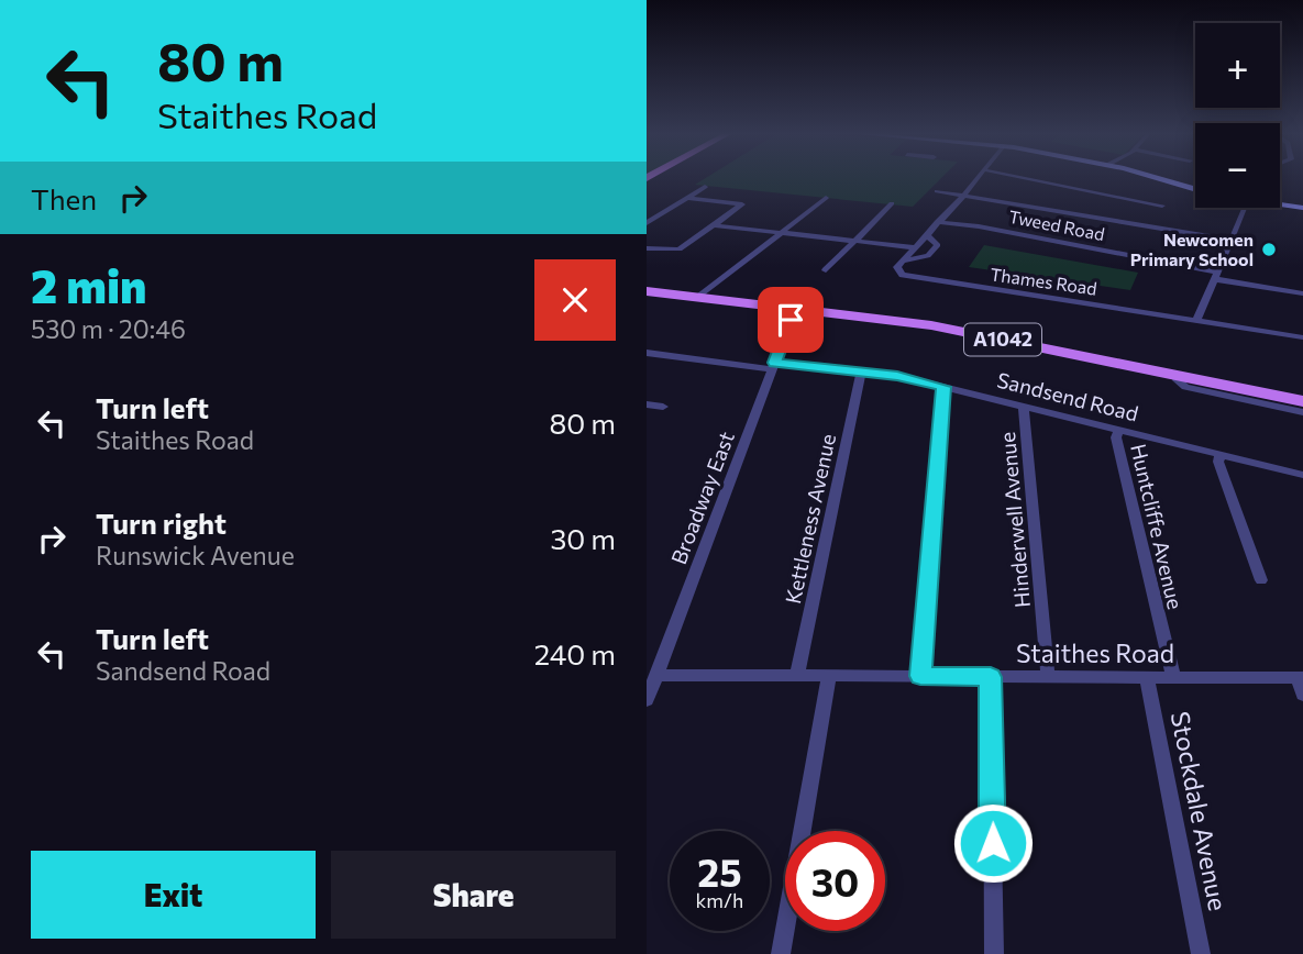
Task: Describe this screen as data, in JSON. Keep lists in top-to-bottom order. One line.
{"streets":{"main road":["A1042"],"street":["Tweed Road","Thames Road","Sandsend Road","Broadway East","Kettleness Avenue","Hinderwell Avenue","Huntcliffe Avenue","Staithes Road","Stockdale Avenue"]},"crossings":[["A1042","Broadway East"],["Sandsend Road","Broadway East"],["Sandsend Road","Kettleness Avenue"],["Sandsend Road","Hinderwell Avenue"],["Sandsend Road","Huntcliffe Avenue"],["Broadway East","Staithes Road"],["Kettleness Avenue","Staithes Road"],["Hinderwell Avenue","Staithes Road"],["Huntcliffe Avenue","Staithes Road"],["Staithes Road","Stockdale Avenue"]],"places":["Newcomen Primary School"],"page":{"turn":["80 m","Staithes Road"],"map_buttons":["+","−"],"then":"Then","heading":["2 min","530 m · 20:46"],"list":[{"name":"Turn left","note":"Staithes Road","value":"80 m"},{"name":"Turn right","note":"Runswick Avenue","value":"30 m"},{"name":"Turn left","note":"Sandsend Road","value":"240 m"}],"speed":"25 km/h","limit":"30","buttons":["Exit","Share"]}}
